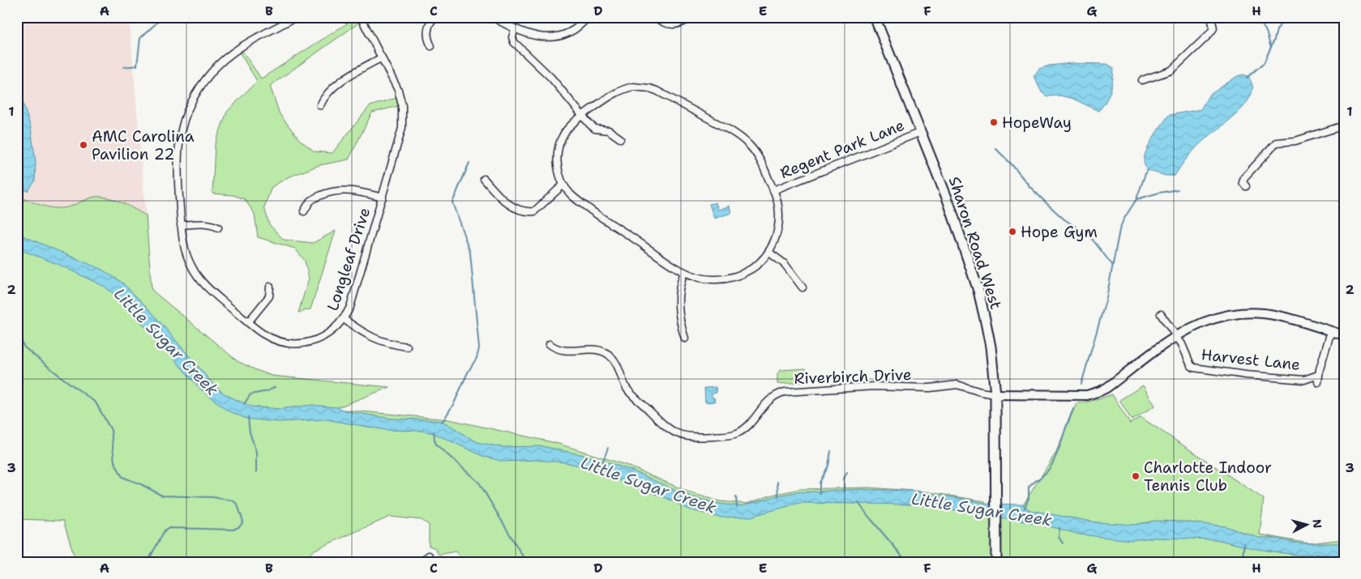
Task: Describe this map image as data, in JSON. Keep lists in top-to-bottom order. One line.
{"streets":{"main road":["Sharon Road West"],"street":["Regent Park Lane","Longleaf Drive","Harvest Lane","Riverbirch Drive"]},"crossings":[["Regent Park Lane","Sharon Road West"],["Sharon Road West","Riverbirch Drive"]],"water":["Little Sugar Creek"],"places":["HopeWay","AMC Carolina Pavilion 22","Hope Gym","Charlotte Indoor Tennis Club"],"north":"right","grid":{"columns":["A","B","C","D","E","F","G","H"],"rows":["1","2","3"]}}
